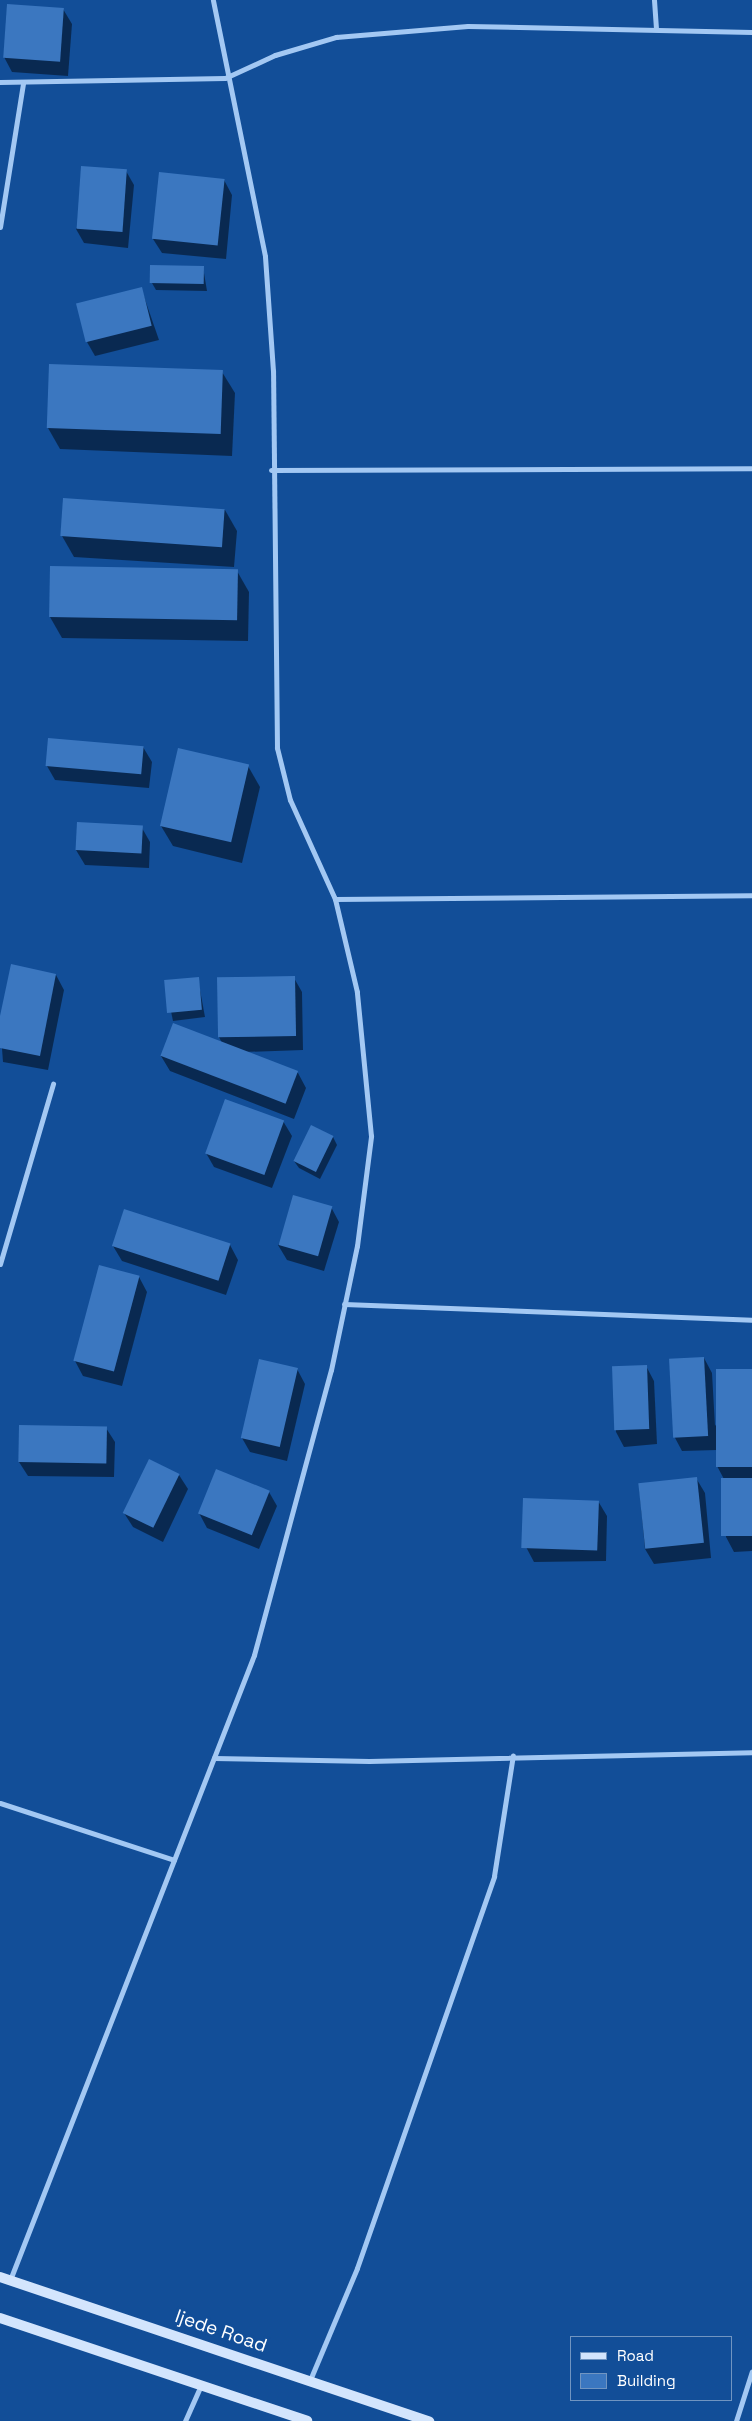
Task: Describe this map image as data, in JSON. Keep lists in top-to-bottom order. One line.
{"streets":{"main road":["Ijede Road"]},"legend":["Road","Building"]}
